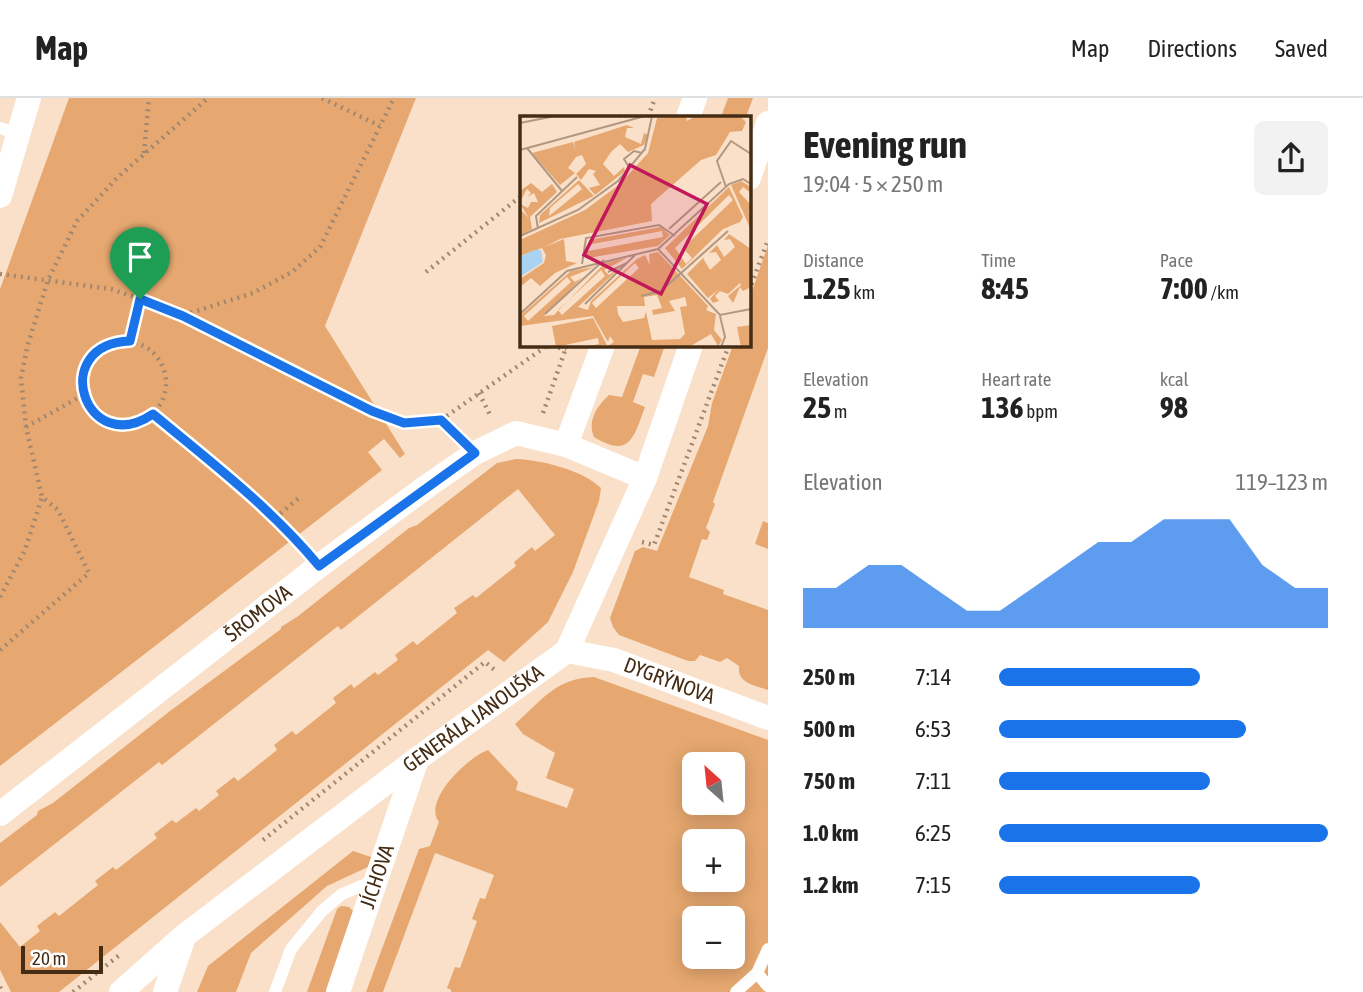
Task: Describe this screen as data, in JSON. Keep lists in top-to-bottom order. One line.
{"streets":{"street":["ŠROMOVA","DYGRÝNOVA","GENERÁLA JANOUŠKA","JÍCHOVA"]},"crossings":[["ŠROMOVA","GENERÁLA JANOUŠKA"],["DYGRÝNOVA","GENERÁLA JANOUŠKA"],["GENERÁLA JANOUŠKA","JÍCHOVA"]],"scale_bar":"20 m","north":"top left","page":{"header":"Map","nav":["Map","Directions","Saved"],"heading":["Evening run","19:04 · 5 × 250 m"],"stats":[["Distance","1.25 km"],["Time","8:45"],["Pace","7:00 /km"],["Elevation","25 m"],["Heart rate","136 bpm"],["kcal","98"]],"chart":["Elevation","119–123 m"],"list":[{"name":"250 m","note":"7:14"},{"name":"500 m","note":"6:53"},{"name":"750 m","note":"7:11"},{"name":"1.0 km","note":"6:25"},{"name":"1.2 km","note":"7:15"}],"map_buttons":["+","−"],"scale":"20 m"}}
